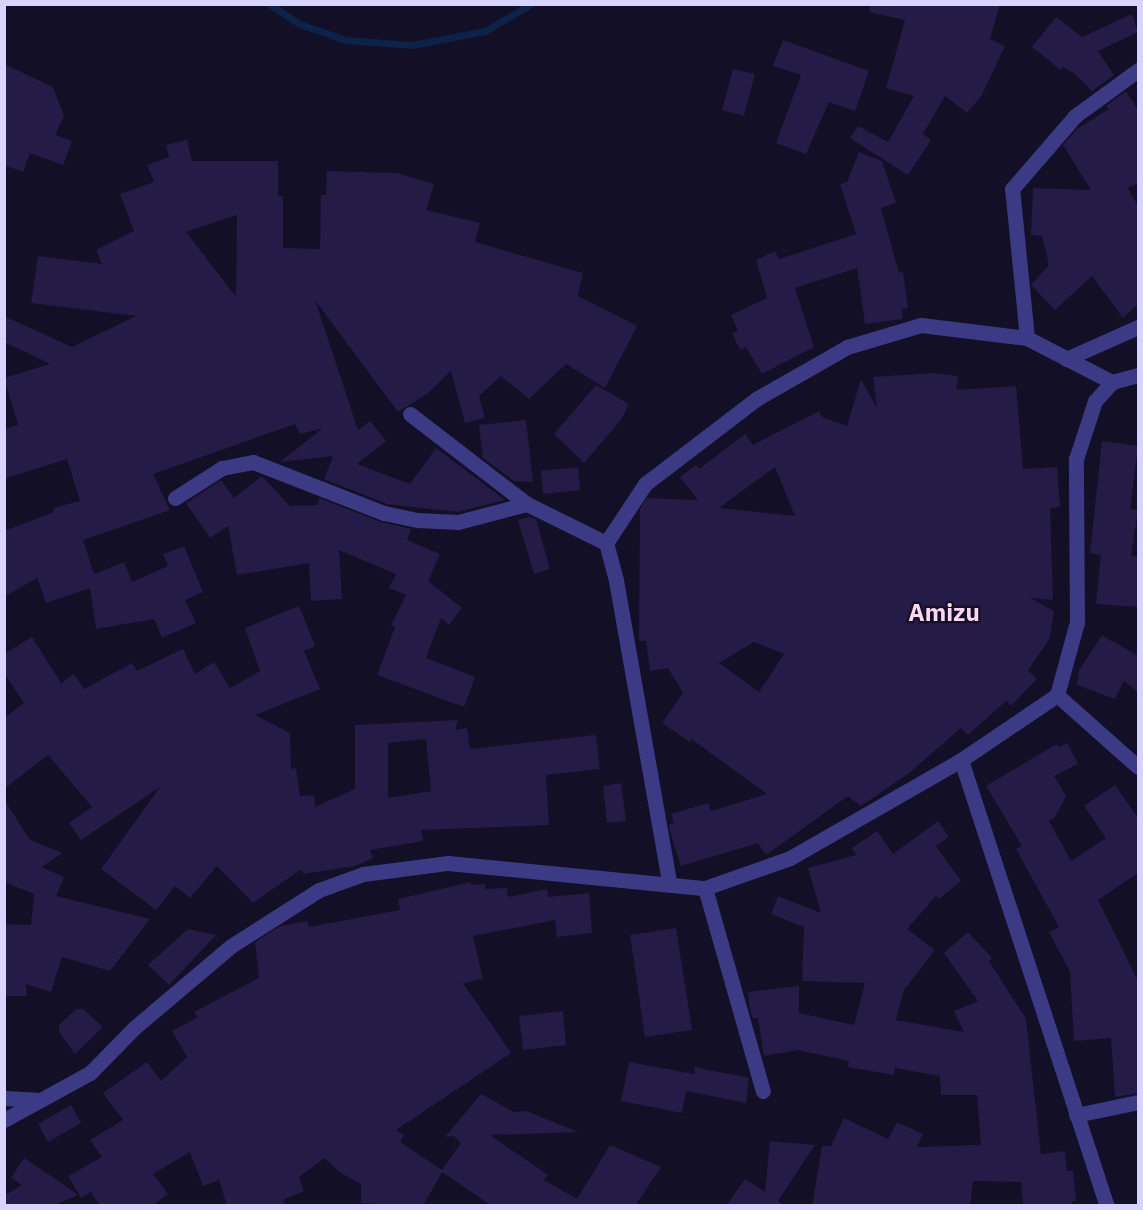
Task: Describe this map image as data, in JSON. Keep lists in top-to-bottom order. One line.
{"districts":["Amizu"]}
